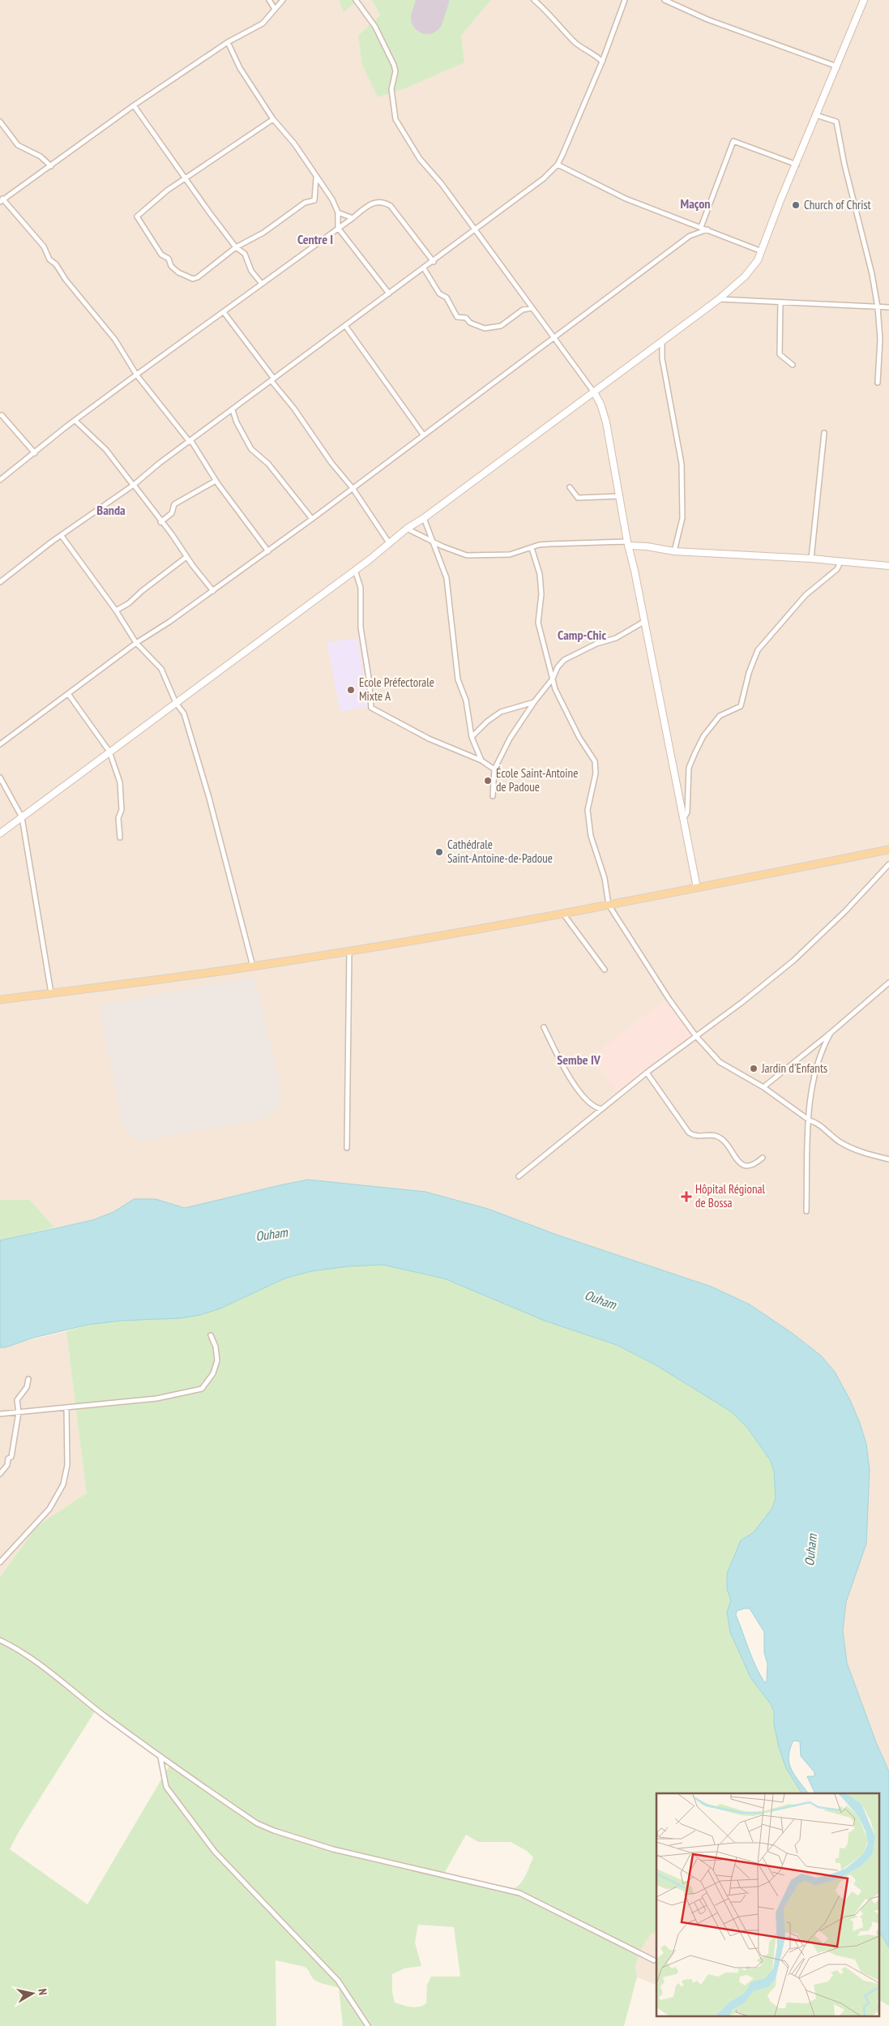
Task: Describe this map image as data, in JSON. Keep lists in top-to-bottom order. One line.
{"districts":["Maçon","Centre I","Banda","Camp-Chic","Sembe IV"],"water":["Ouham"],"places":{"other":["Church of Christ","Ecole Préfectorale Mixte A","École Saint-Antoine de Padoue","Cathédrale Saint-Antoine-de-Padoue","Jardin d'Enfants"],"health":["Hôpital Régional de Bossa"]},"north":"right"}
